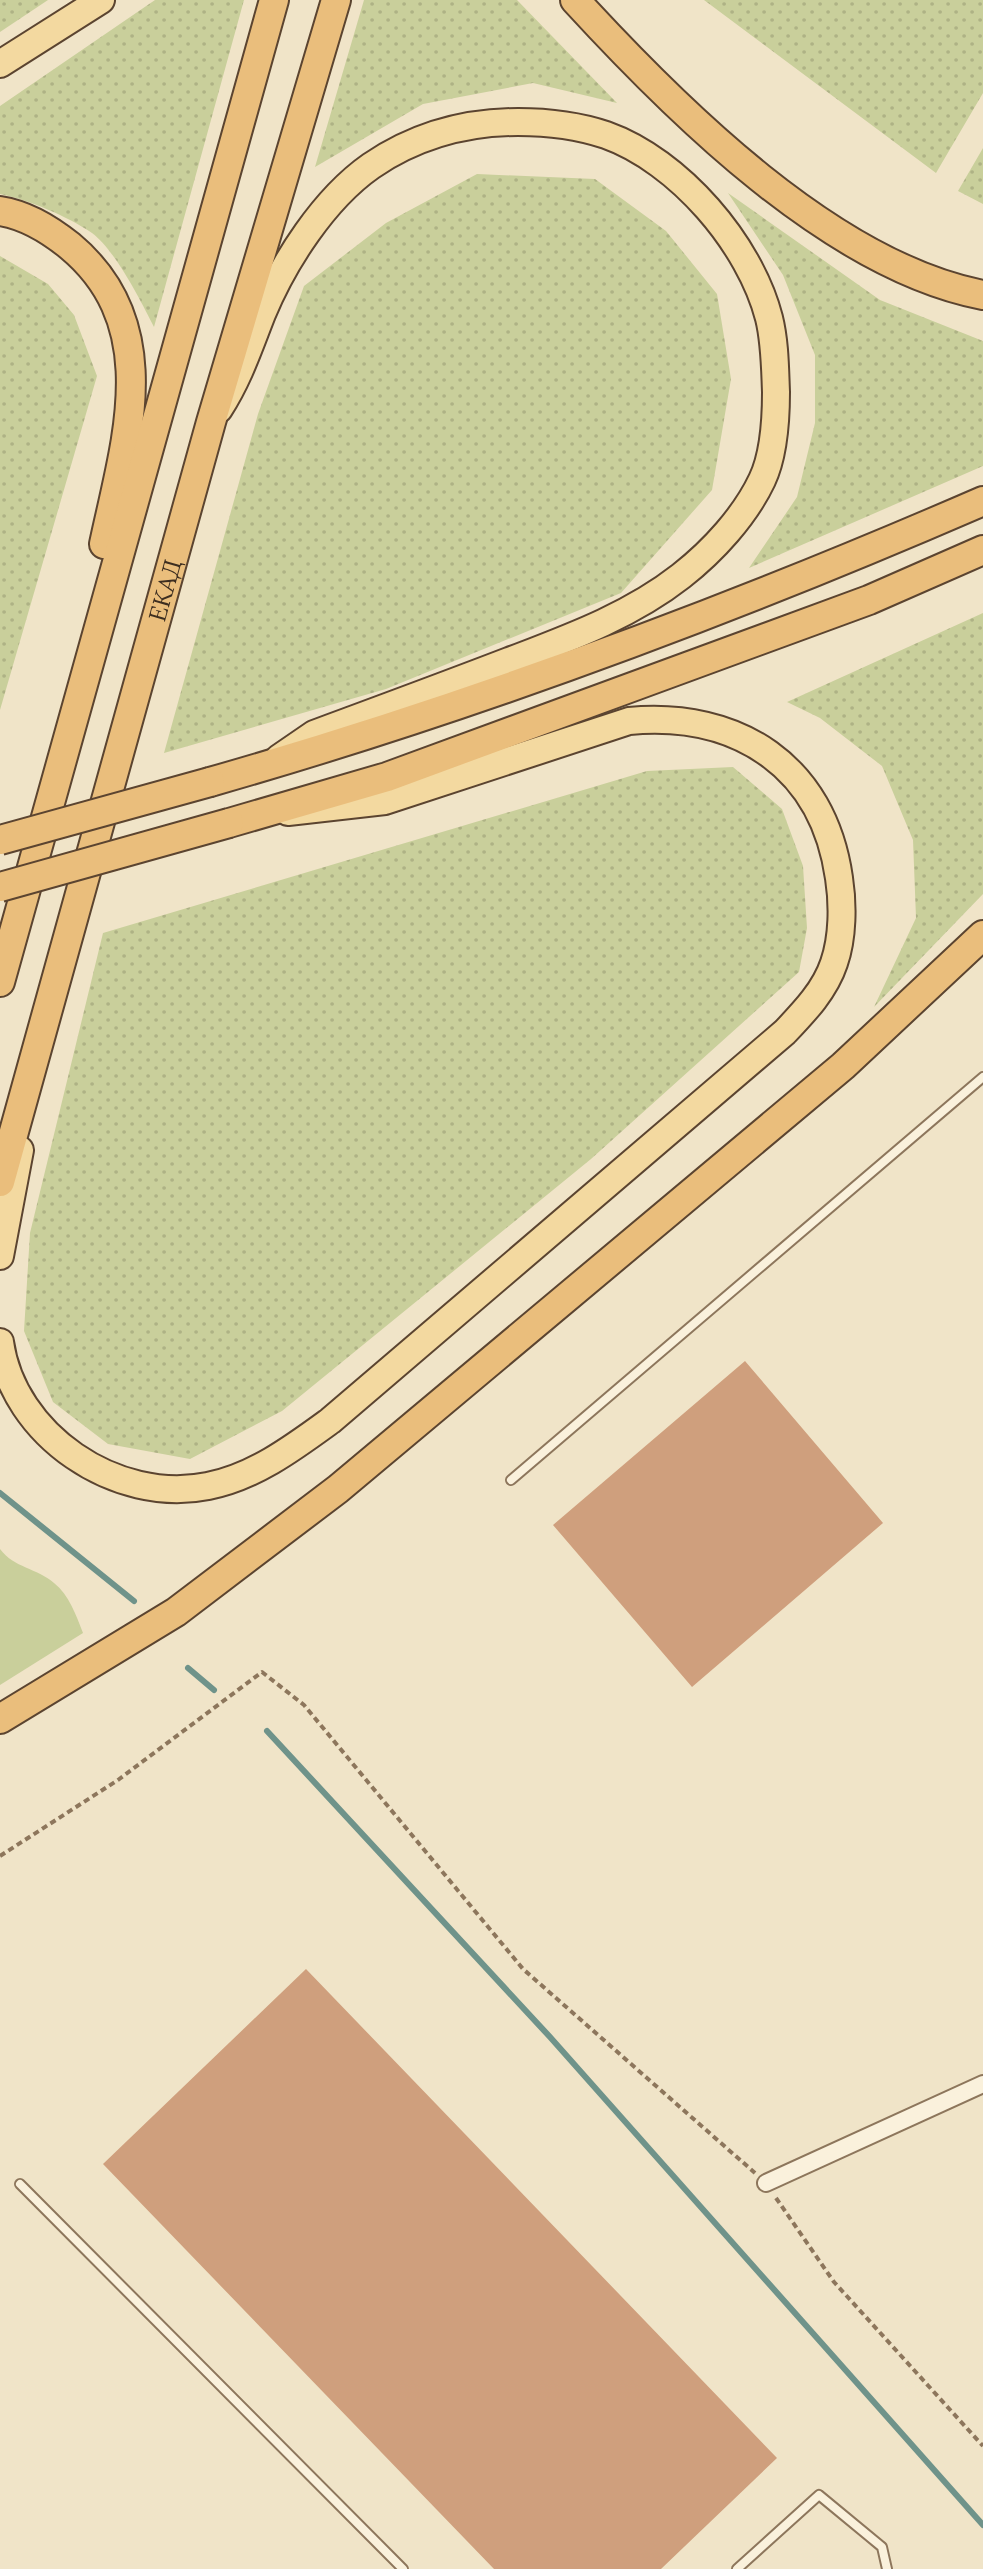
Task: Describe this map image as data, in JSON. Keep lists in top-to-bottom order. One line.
{"streets":{"highway":["ЕКАД"]}}
